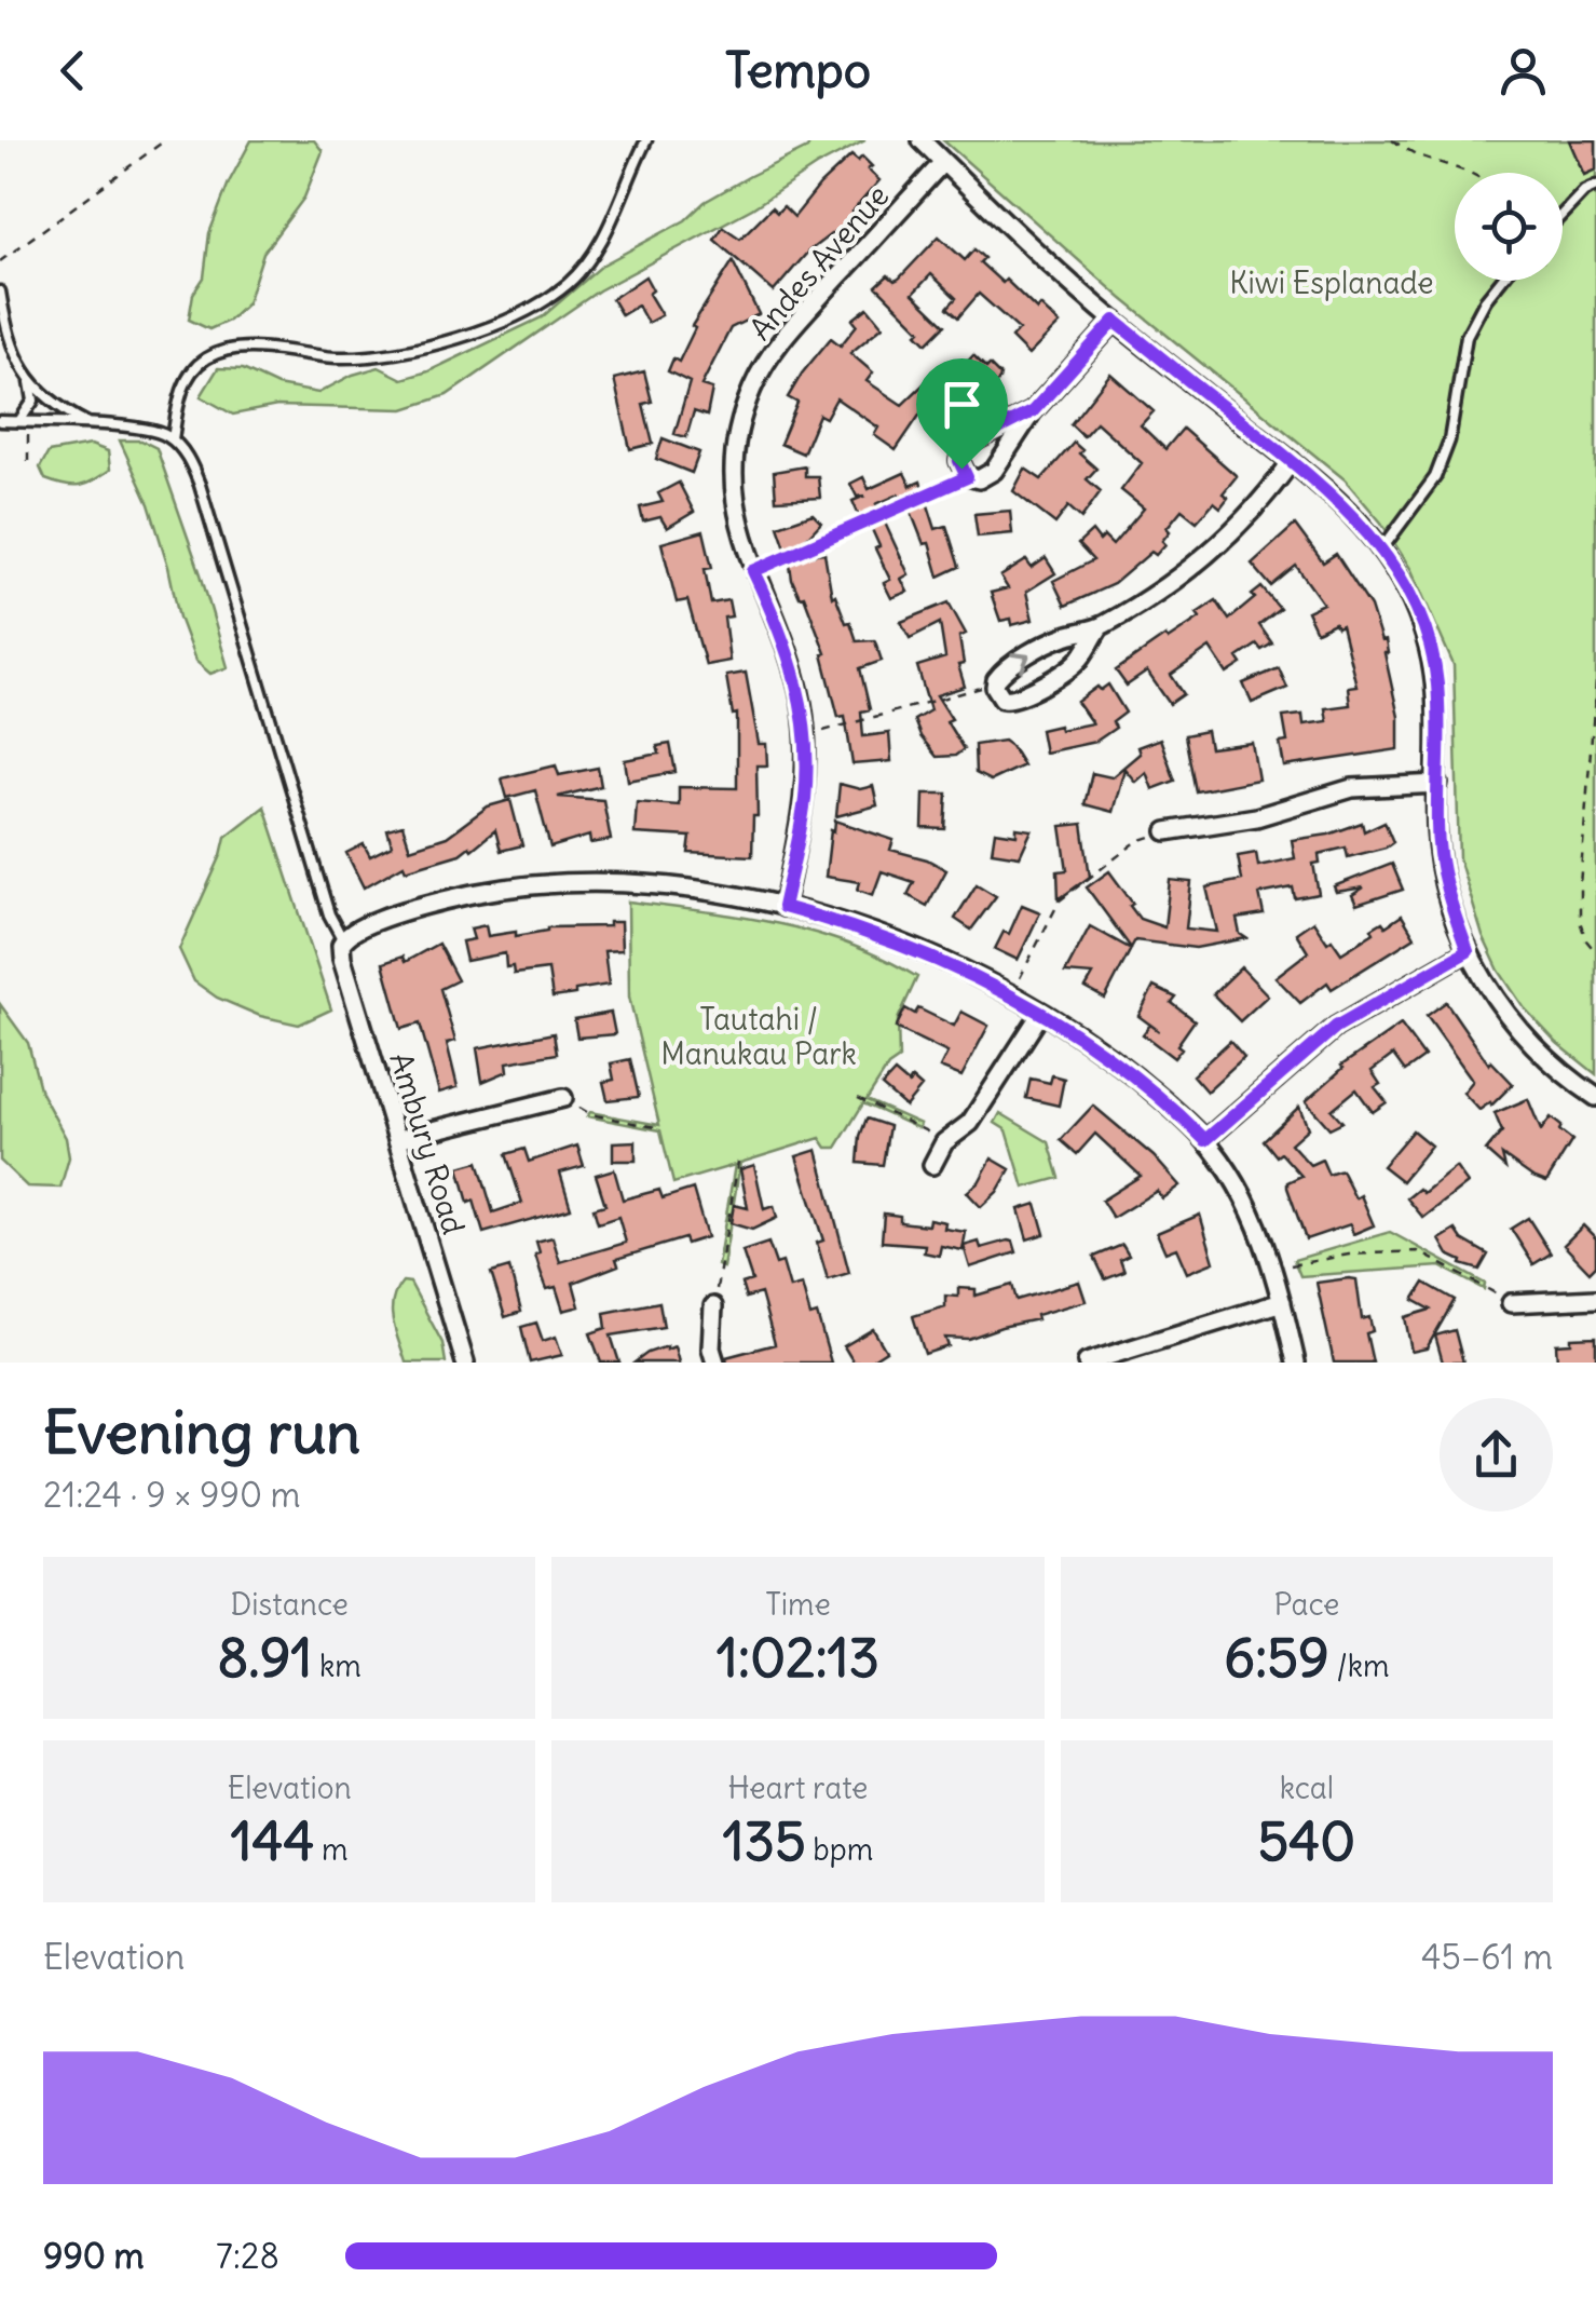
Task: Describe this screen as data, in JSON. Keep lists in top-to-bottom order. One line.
{"streets":{"street":["Andes Avenue","Ambury Road"]},"parks":["Kiwi Esplanade","Tautahi / Manukau Park"],"page":{"header":"Tempo","heading":["Evening run","21:24 · 9 × 990 m"],"stats":[["Distance","8.91 km"],["Time","1:02:13"],["Pace","6:59 /km"],["Elevation","144 m"],["Heart rate","135 bpm"],["kcal","540"]],"chart":["Elevation","45–61 m"],"list":[{"name":"990 m","note":"7:28"}]}}
